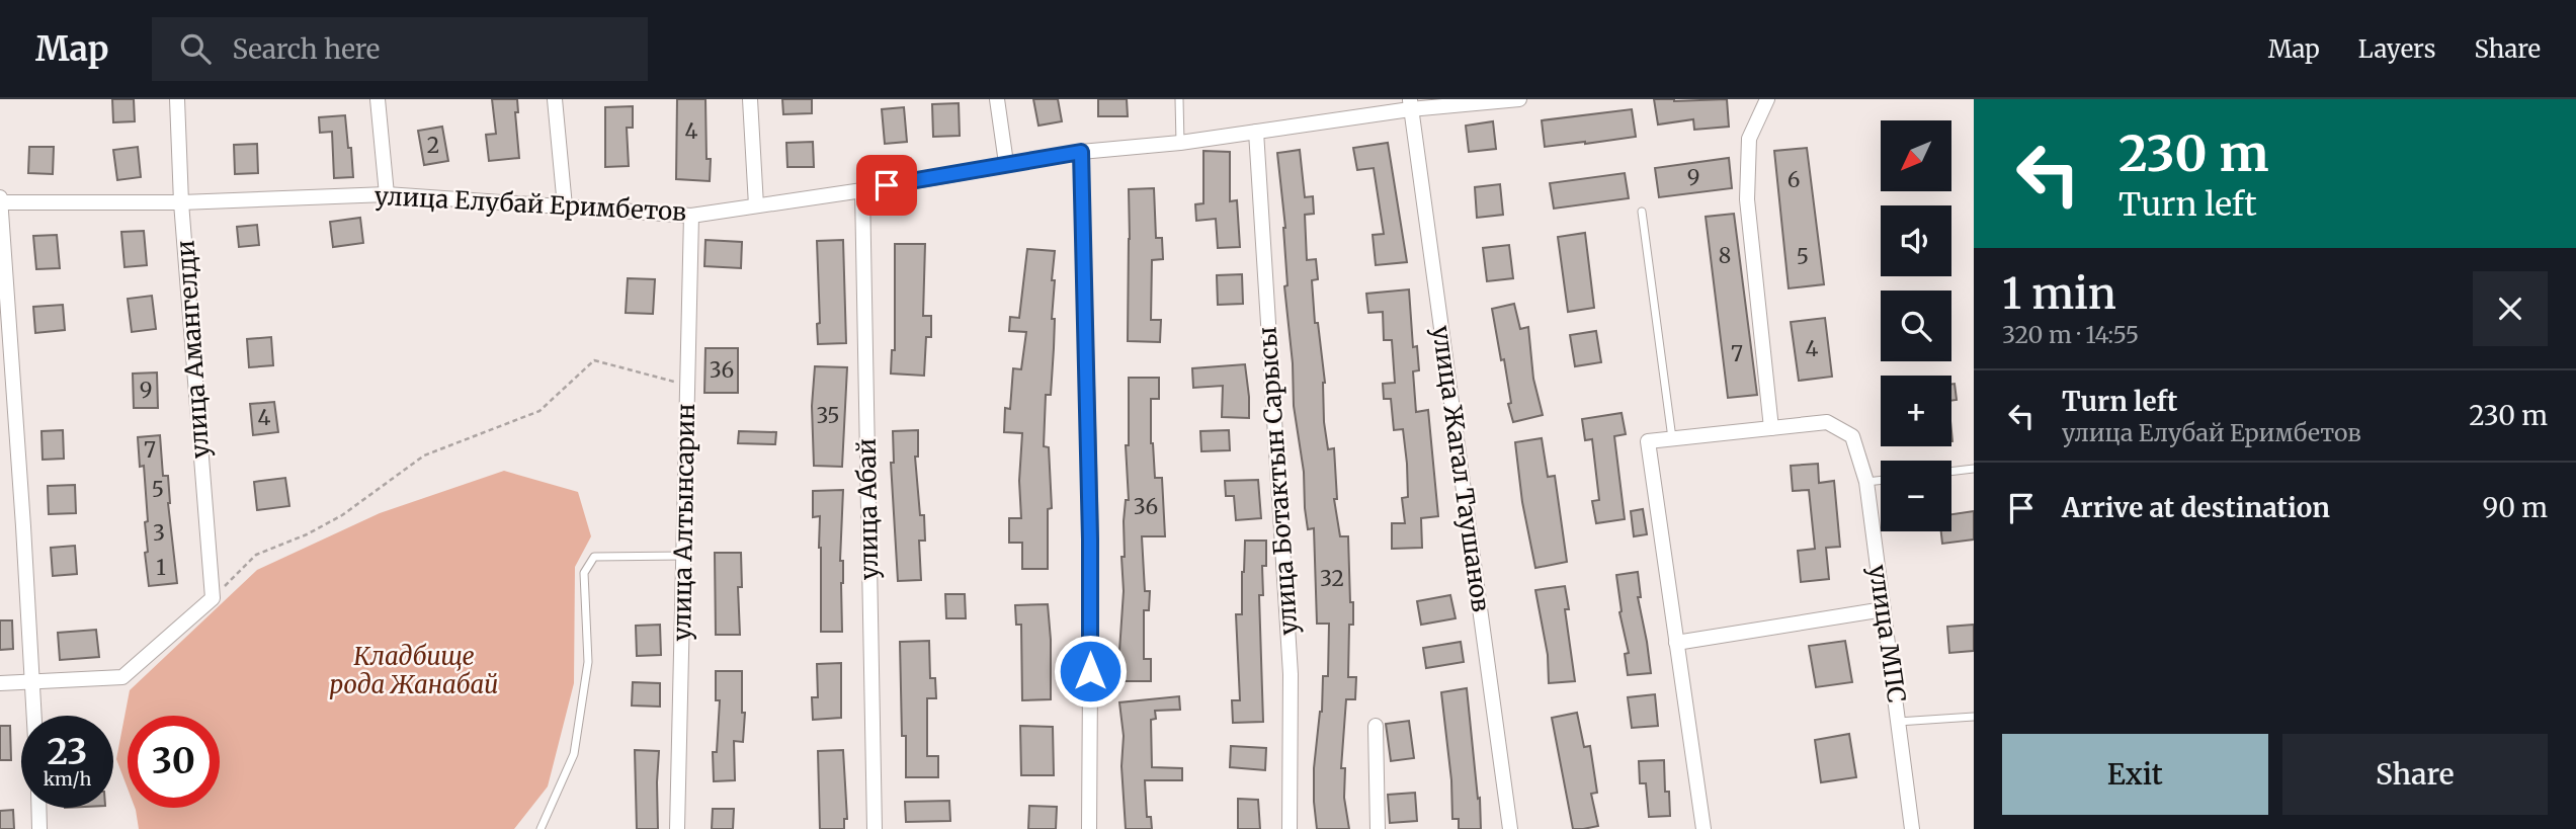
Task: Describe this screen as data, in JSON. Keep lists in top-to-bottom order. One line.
{"streets":{"street":["улица Елубай Еримбетов","улица Амангелди","улица Жагал Таушанов","улица Ботактын Сарысы","улица Абай","улица Алтынсарин","улица МПС"]},"crossings":[["улица Елубай Еримбетов","улица Амангелди"],["улица Елубай Еримбетов","улица Жагал Таушанов"],["улица Елубай Еримбетов","улица Ботактын Сарысы"],["улица Елубай Еримбетов","улица Абай"],["улица Елубай Еримбетов","улица Алтынсарин"]],"parks":["Кладбище рода Жанабай"],"house_numbers":["4","2","9","6","8","5","4","7","36","9","35","4","7","5","36","3","1","32"],"north":"bottom left","page":{"header":"Map","search":"Search here","nav":["Map","Layers","Share"],"turn":["230 m","Turn left"],"map_buttons":["+","−"],"heading":["1 min","320 m · 14:55"],"list":[{"name":"Turn left","note":"улица Елубай Еримбетов","value":"230 m"},{"name":"Arrive at destination","value":"90 m"}],"speed":"23 km/h","limit":"30","buttons":["Exit","Share"]}}
